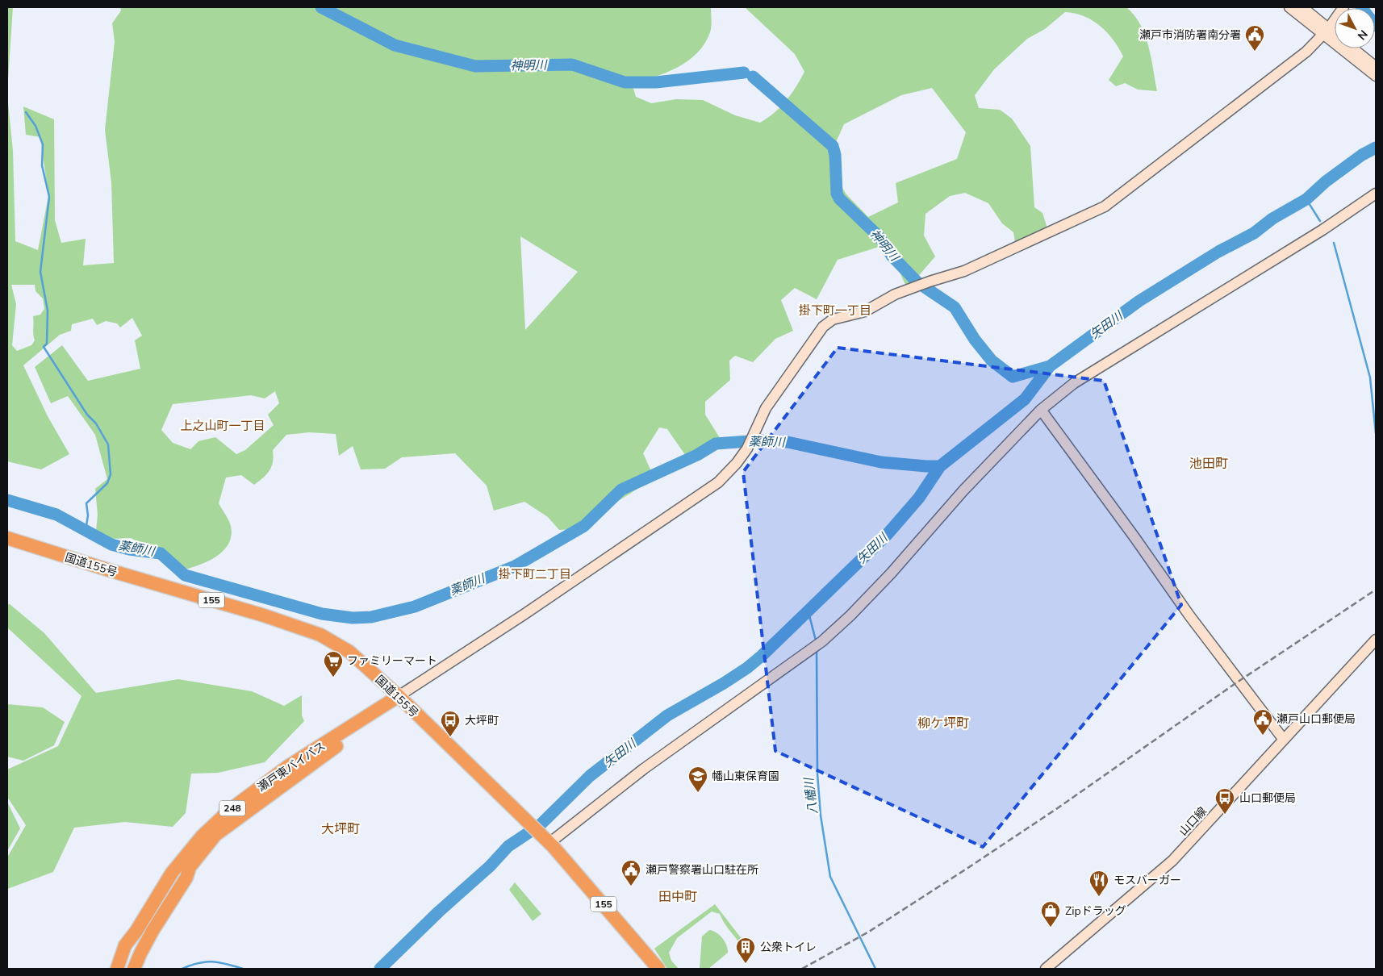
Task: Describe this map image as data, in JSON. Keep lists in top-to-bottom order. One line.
{"streets":{"highway":["国道155号","155","瀬戸東バイパス","248"],"street":["山口線"]},"crossings":[["国道155号","瀬戸東バイパス"]],"districts":["掛下町一丁目","上之山町一丁目","池田町","掛下町二丁目","柳ケ坪町","大坪町","田中町"],"water":["神明川","矢田川","薬師川","八幡川"],"places":{"public building":["瀬戸市消防署南分署","瀬戸山口郵便局","瀬戸警察署山口駐在所"],"supermarket":["ファミリーマート"],"bus stop":["大坪町","山口郵便局"],"school or university":["幡山東保育園"],"restaurant":["モスバーガー"],"shop":["Zipドラッグ"],"building":["公衆トイレ"]},"north":"bottom right"}
